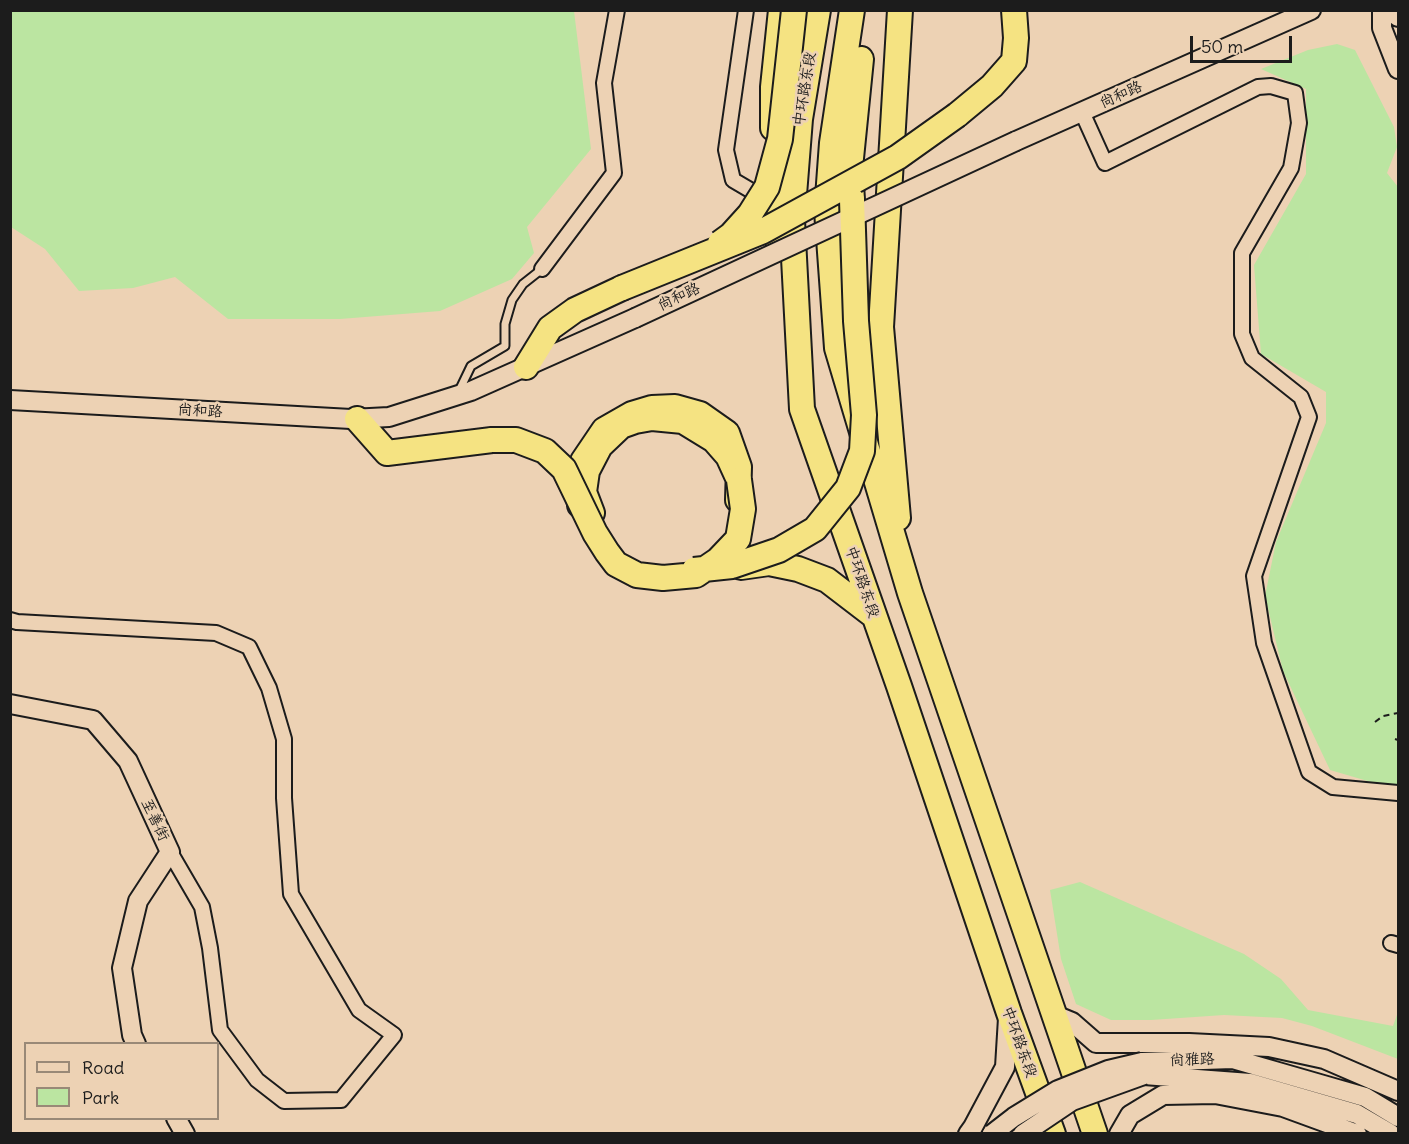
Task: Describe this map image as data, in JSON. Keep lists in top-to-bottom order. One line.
{"streets":{"highway":["中环路东段"],"street":["尚和路","至善街","尚雅路"]},"legend":["Road","Park"],"scale_bar":"50 m"}
